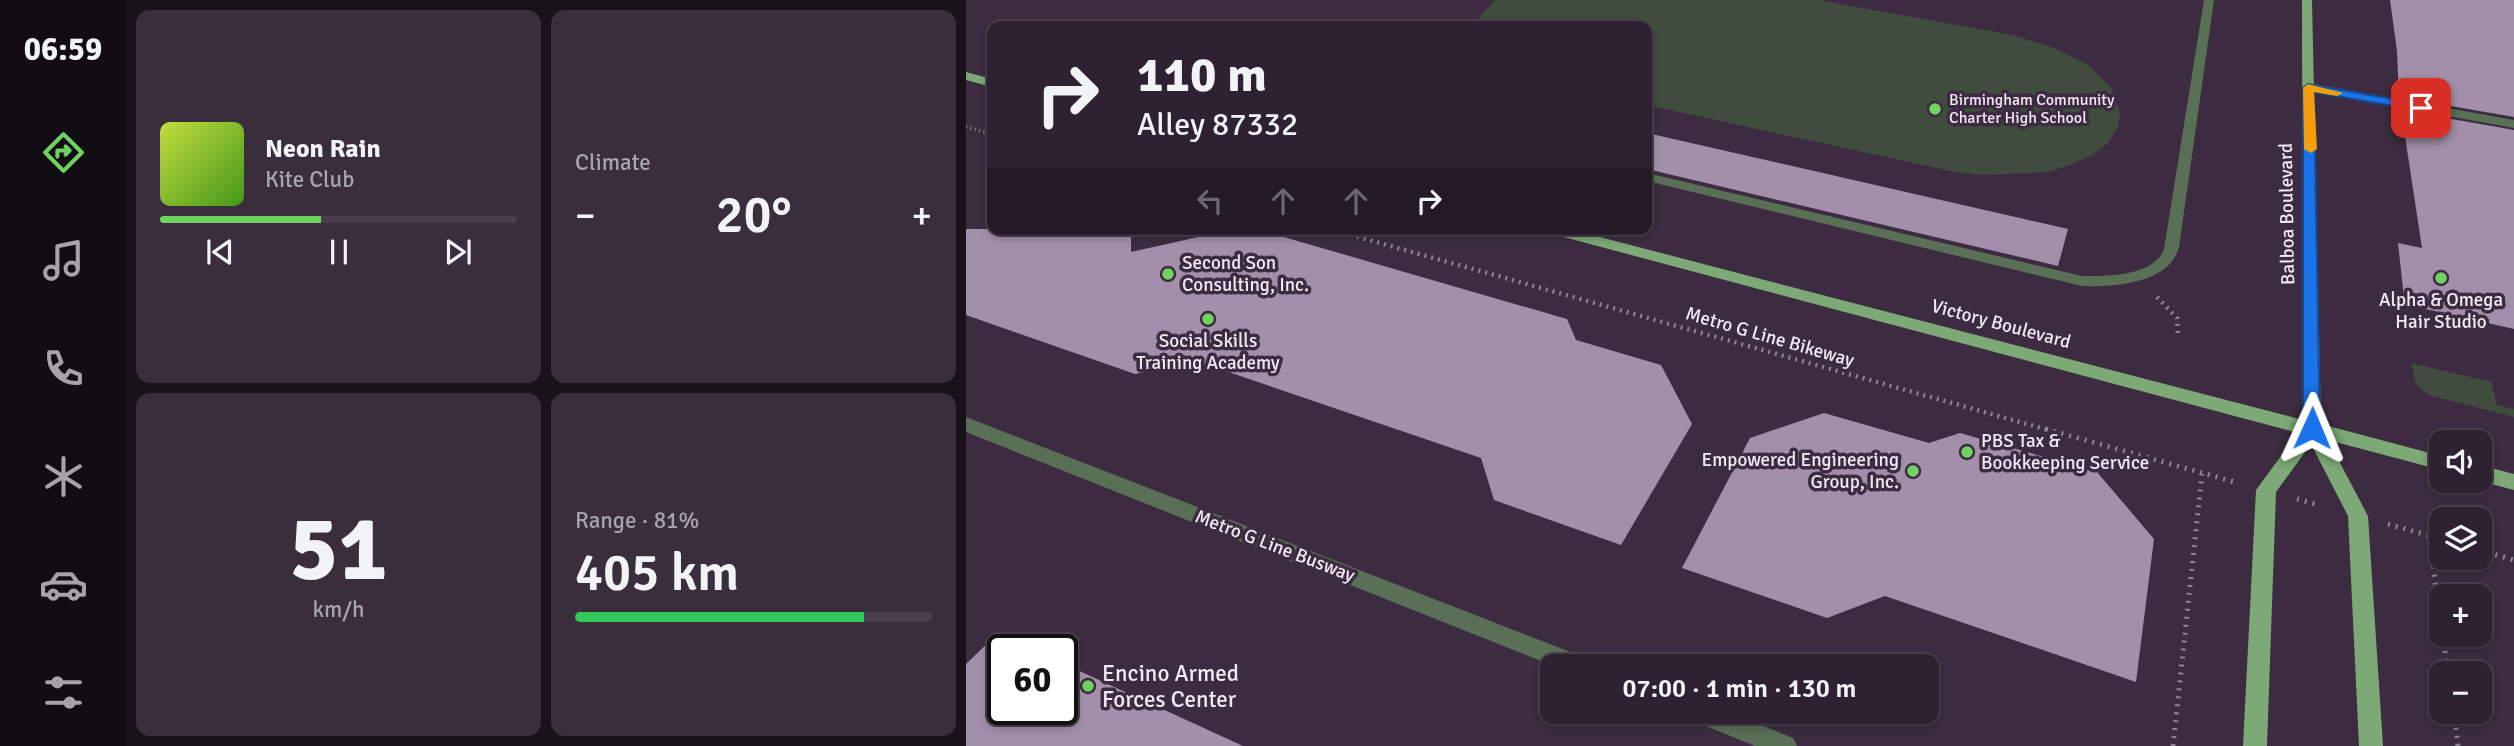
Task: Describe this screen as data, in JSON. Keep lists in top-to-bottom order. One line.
{"streets":{"main road":["Balboa Boulevard","Victory Boulevard"],"lane":["Metro G Line Busway"],"path":["Metro G Line Bikeway"]},"crossings":[["Balboa Boulevard","Victory Boulevard"]],"places":["Birmingham Community Charter High School","Second Son Consulting, Inc.","Alpha & Omega Hair Studio","Social Skills Training Academy","PBS Tax & Bookkeeping Service","Empowered Engineering Group, Inc.","Encino Armed Forces Center"],"page":{"tabs":"06:59","tile":["Climate",["51","km/h"],["Range · 81%","405 km"]],"turn":["110 m","Alley 87332"],"song":["Neon Rain","Kite Club"],"heat":["−","20°","+"],"map_buttons":["+","−"],"limit":"60","trip":"07:00 · 1 min · 130 m"}}
